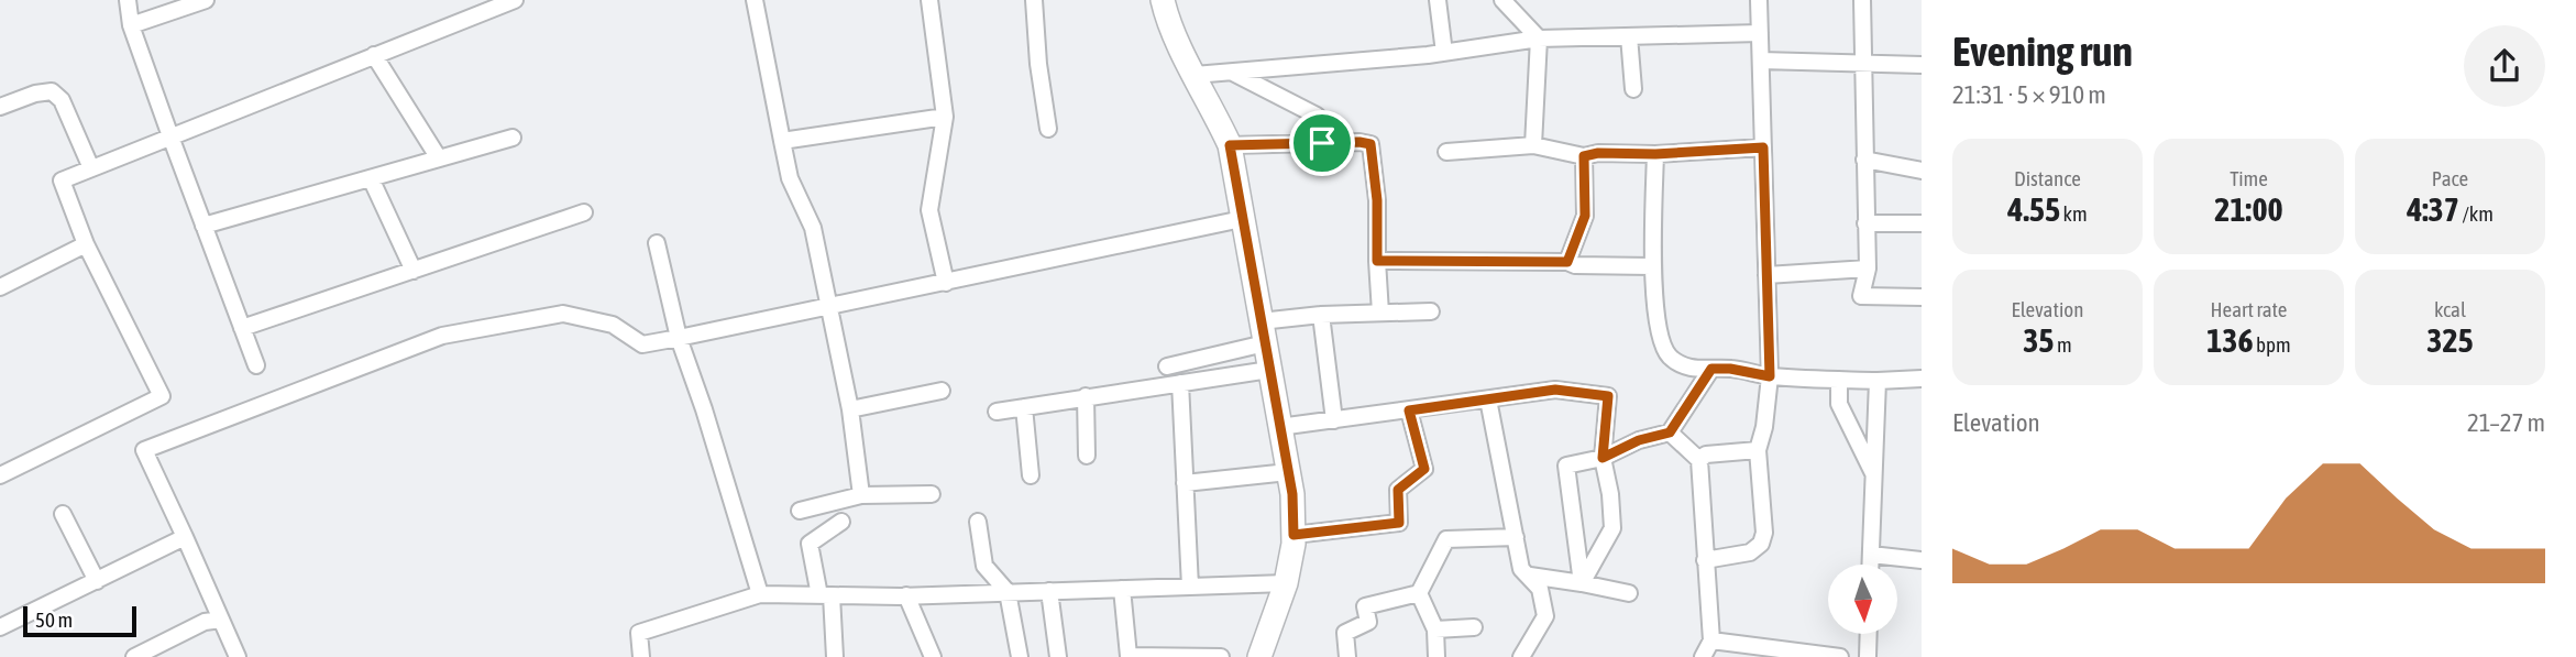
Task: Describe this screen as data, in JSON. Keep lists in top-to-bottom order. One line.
{"scale_bar":"50 m","north":"bottom","page":{"heading":["Evening run","21:31 · 5 × 910 m"],"stats":[["Distance","4.55 km"],["Time","21:00"],["Pace","4:37 /km"],["Elevation","35 m"],["Heart rate","136 bpm"],["kcal","325"]],"chart":["Elevation","21–27 m"],"scale":"50 m"}}
